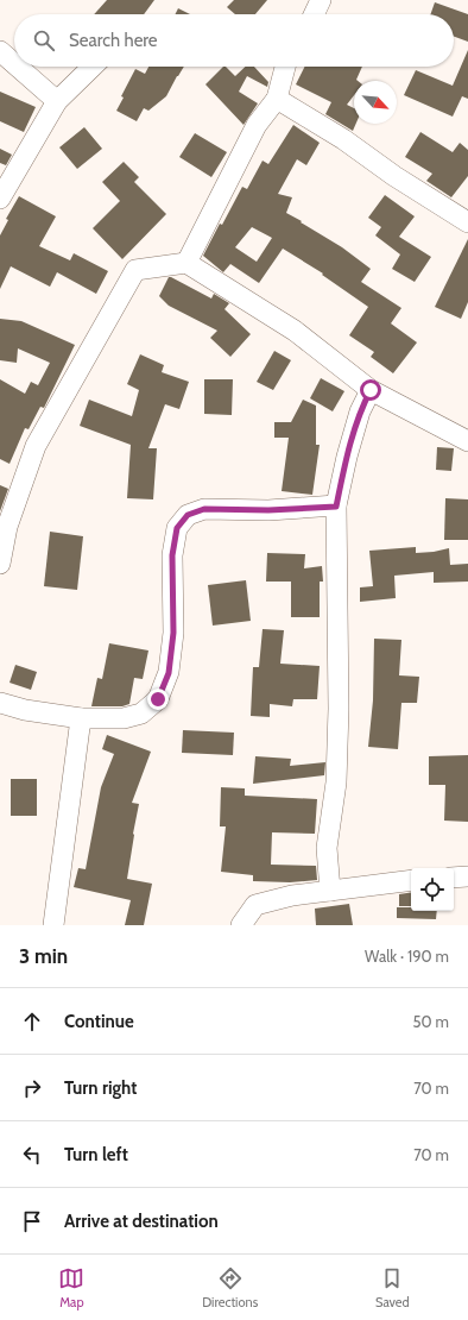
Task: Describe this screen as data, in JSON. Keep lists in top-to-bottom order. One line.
{"north":"bottom right","page":{"search":"Search here","heading":["3 min","Walk · 190 m"],"list":[["Continue","50 m"],["Turn right","70 m"],["Turn left","70 m"],"Arrive at destination"],"nav":["Map","Directions","Saved"]}}
